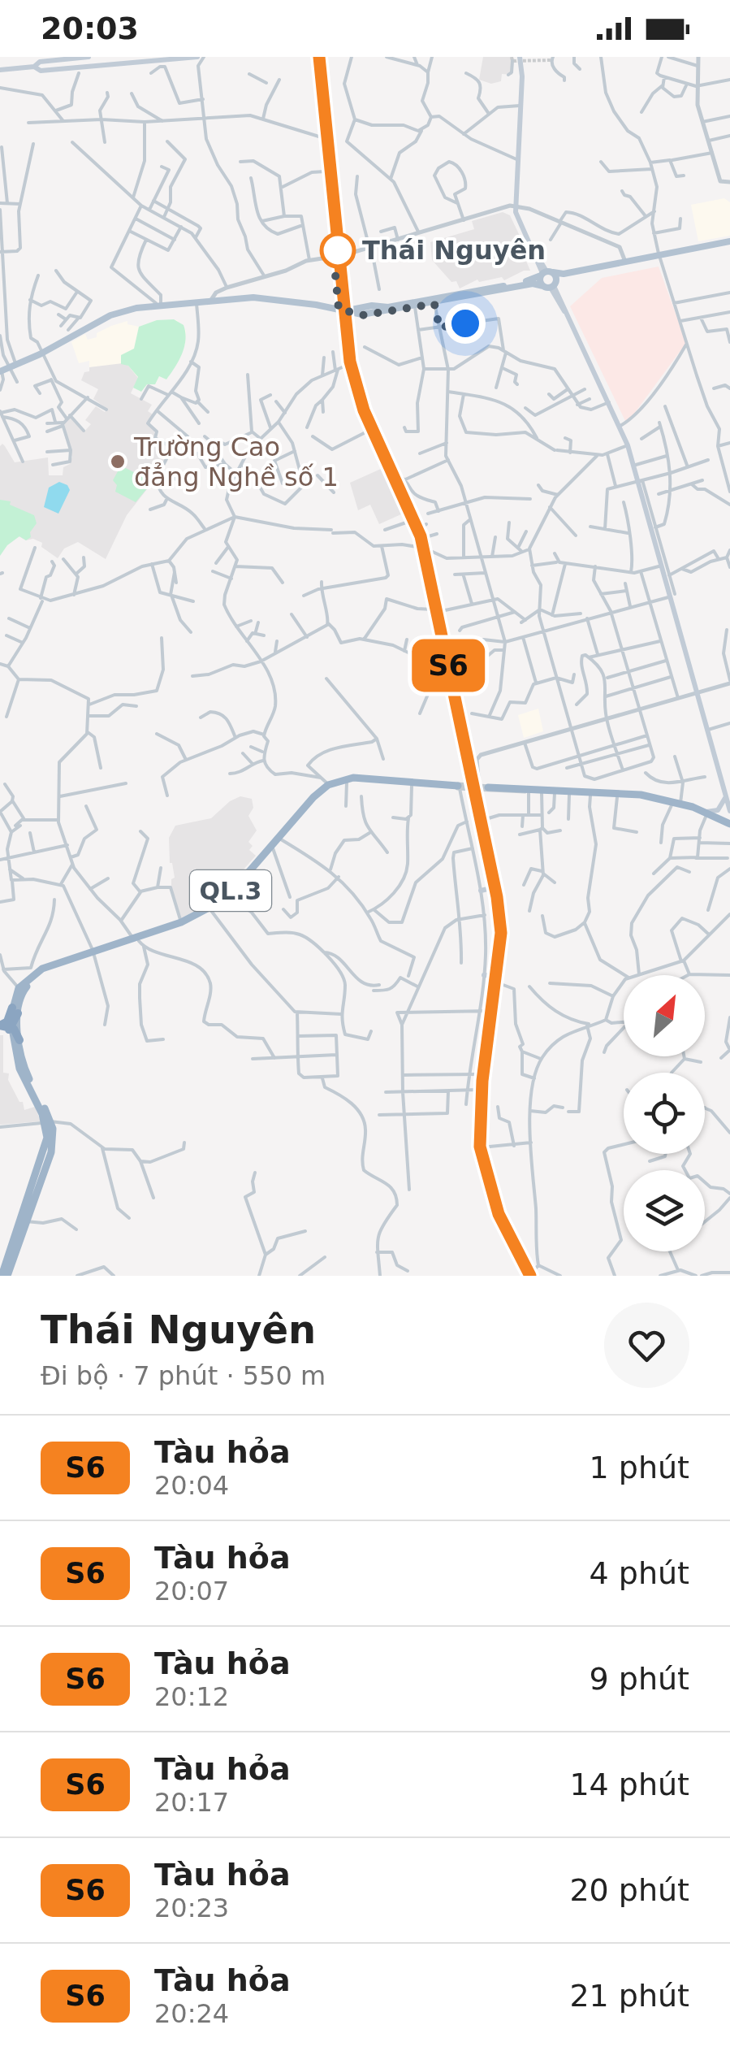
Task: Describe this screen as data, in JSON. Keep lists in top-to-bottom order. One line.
{"streets":{"highway":["QL.3"]},"places":["Thái Nguyên","Trường Cao đẳng Nghề số 1"],"north":"top right","page":{"status":"20:03","on_map":"S6","heading":["Thái Nguyên","Đi bộ · 7 phút · 550 m"],"list":[{"mark":"S6","name":"Tàu hỏa","note":"20:04","value":"1 phút"},{"mark":"S6","name":"Tàu hỏa","note":"20:07","value":"4 phút"},{"mark":"S6","name":"Tàu hỏa","note":"20:12","value":"9 phút"},{"mark":"S6","name":"Tàu hỏa","note":"20:17","value":"14 phút"},{"mark":"S6","name":"Tàu hỏa","note":"20:23","value":"20 phút"},{"mark":"S6","name":"Tàu hỏa","note":"20:24","value":"21 phút"}]}}
